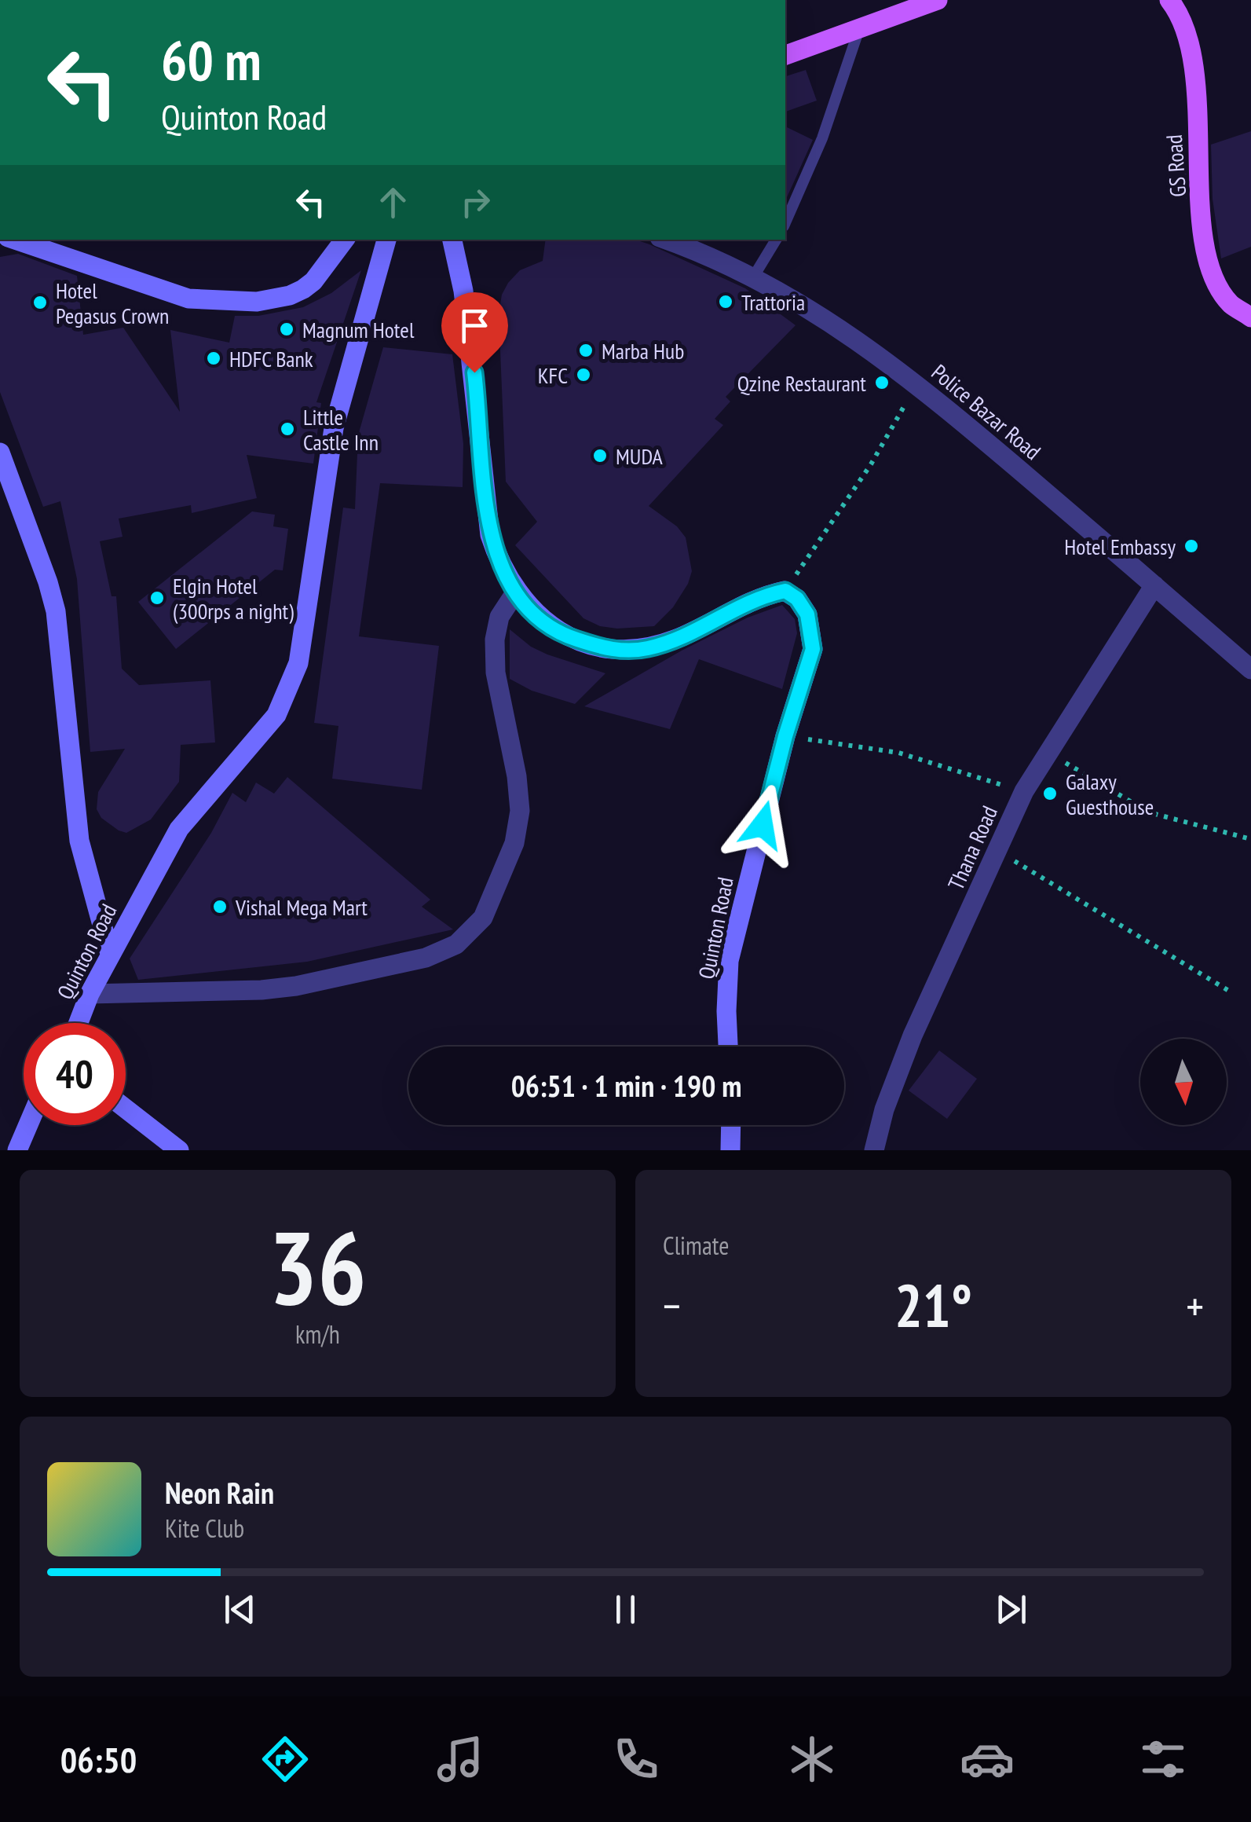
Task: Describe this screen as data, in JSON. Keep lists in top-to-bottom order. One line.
{"streets":{"main road":["GS Road"],"street":["Police Bazar Road","Thana Road","Quinton Road"]},"crossings":[["Police Bazar Road","Thana Road"]],"places":["Trattoria","Hotel Pegasus Crown","Magnum Hotel","Marba Hub","HDFC Bank","KFC","Qzine Restaurant","Little Castle Inn","MUDA","Hotel Embassy","Elgin Hotel (300rps a night)","Galaxy Guesthouse","Vishal Mega Mart"],"north":"bottom","page":{"turn":["60 m","Quinton Road"],"limit":"40","trip":"06:51 · 1 min · 190 m","tile":[["36","km/h"],"Climate"],"heat":["−","21°","+"],"song":["Neon Rain","Kite Club"],"tabs":"06:50"}}
